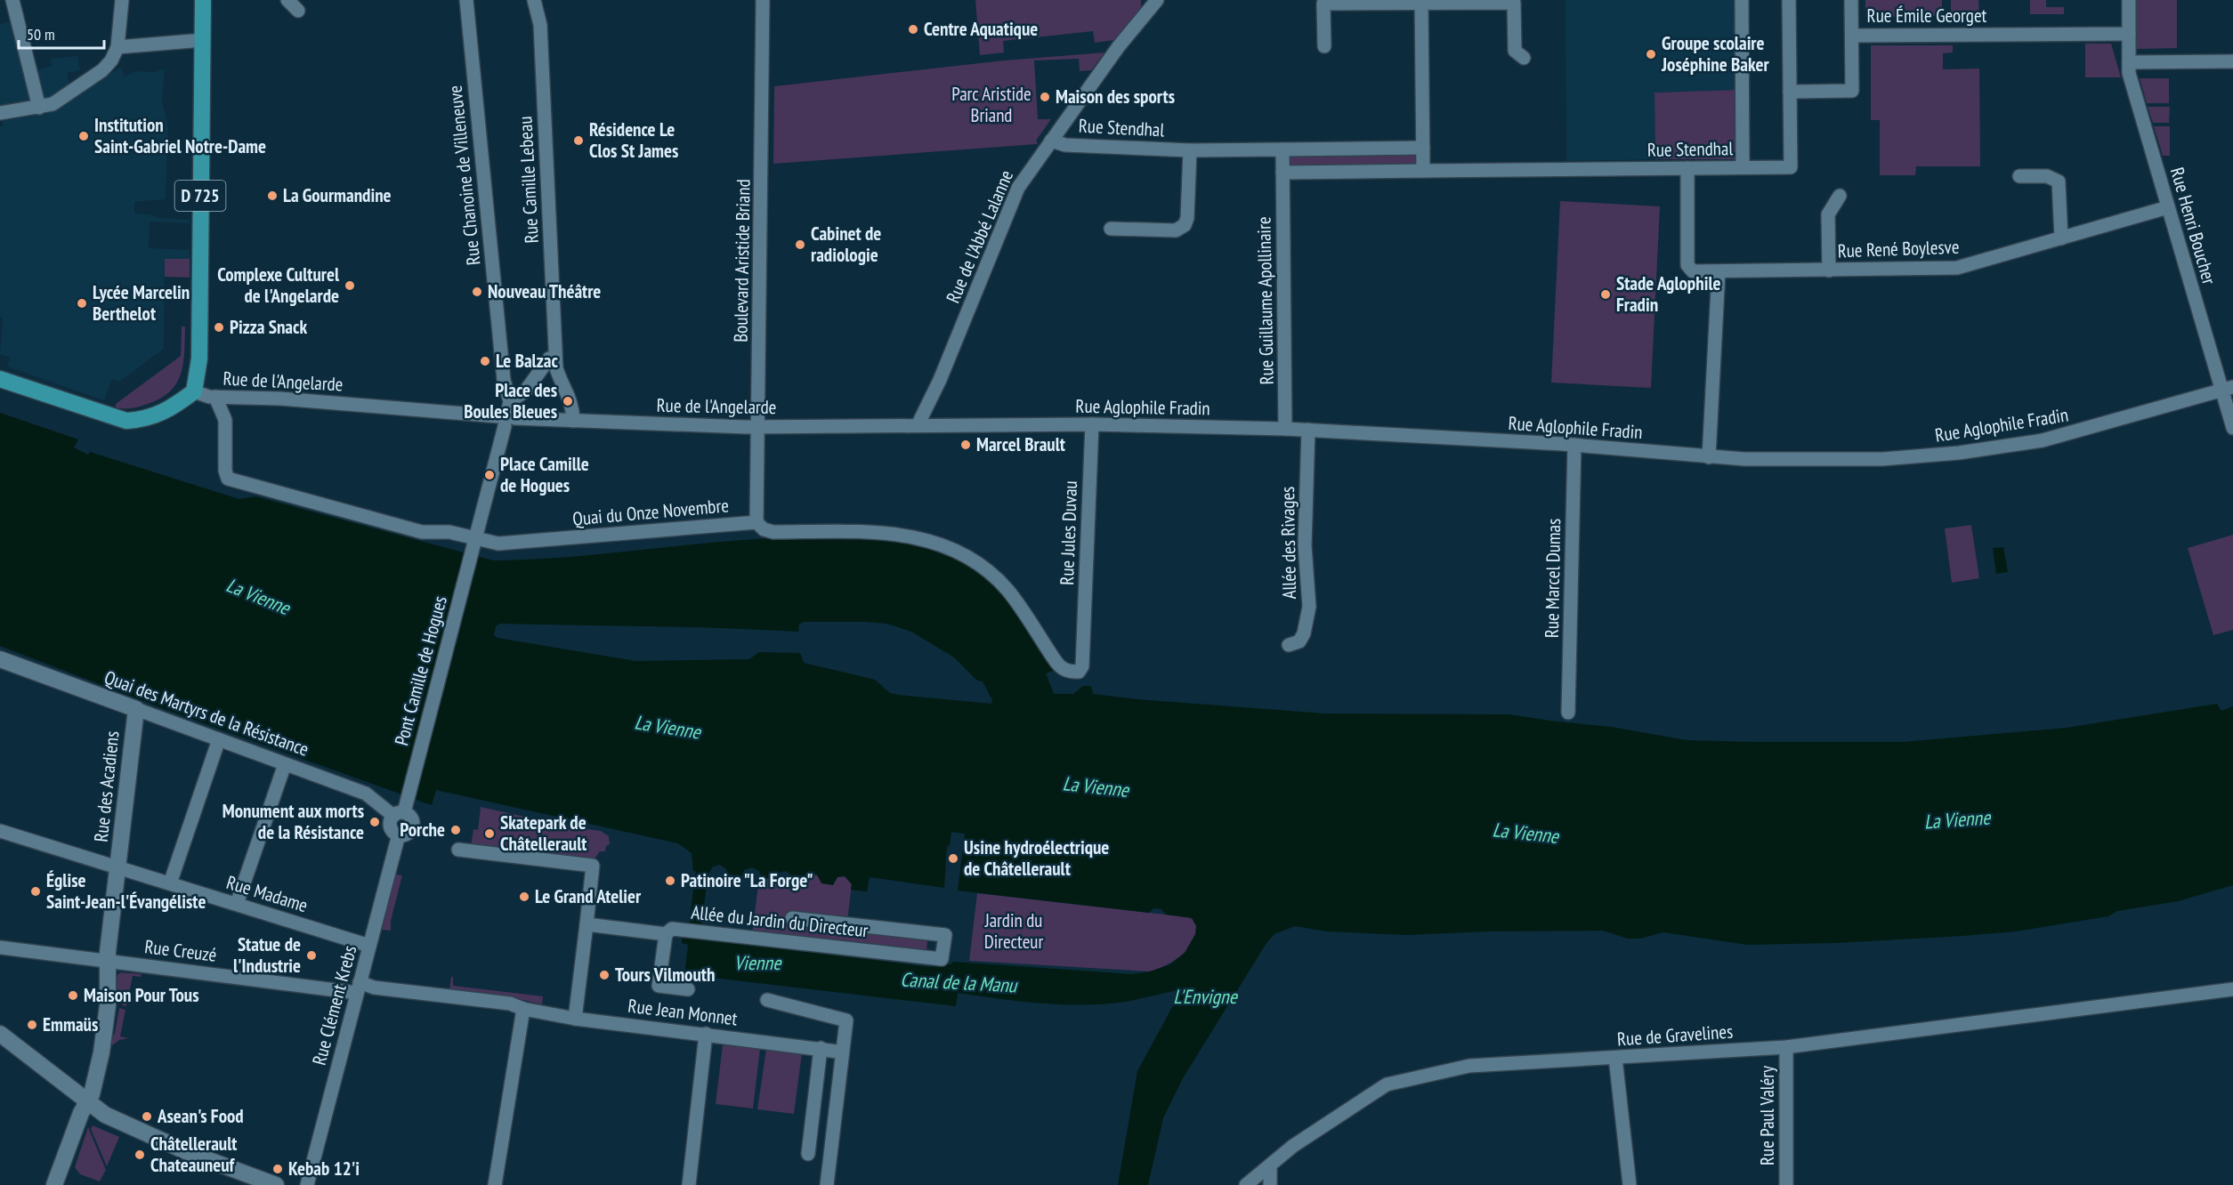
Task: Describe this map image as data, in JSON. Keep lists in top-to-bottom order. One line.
{"streets":{"main road":["D 725"],"street":["Rue Émile Georget","Rue Stendhal","Rue Chanoine de Villeneuve","Rue Camille Lebeau","Rue Henri Boucher","Rue de l'Abbé Lalanne","Rue René Boylesve","Boulevard Aristide Briand","Rue Guillaume Apollinaire","Rue de l'Angelarde","Rue Aglophile Fradin","Quai du Onze Novembre","Rue Jules Duvau","Allée des Rivages","Rue Marcel Dumas","Pont Camille de Hogues","Quai des Martyrs de la Résistance","Rue des Acadiens","Rue Madame","Allée du Jardin du Directeur","Rue Creuzé","Rue Clément Krebs","Rue Jean Monnet","Rue de Gravelines","Rue Paul Valéry"]},"crossings":[["Rue Émile Georget","Rue Henri Boucher"],["Rue Stendhal","Rue de l'Abbé Lalanne"],["Rue Stendhal","Rue René Boylesve"],["Rue Stendhal","Rue Guillaume Apollinaire"],["Rue Chanoine de Villeneuve","Rue de l'Angelarde"],["D 725","Rue de l'Angelarde"],["Rue Henri Boucher","Rue René Boylesve"],["Rue Henri Boucher","Rue Aglophile Fradin"],["Rue de l'Abbé Lalanne","Rue de l'Angelarde"],["Rue de l'Abbé Lalanne","Rue Aglophile Fradin"],["Boulevard Aristide Briand","Rue de l'Angelarde"],["Boulevard Aristide Briand","Quai du Onze Novembre"],["Rue Guillaume Apollinaire","Rue Aglophile Fradin"],["Rue de l'Angelarde","Rue Aglophile Fradin"],["Rue de l'Angelarde","Quai du Onze Novembre"],["Rue Aglophile Fradin","Rue Jules Duvau"],["Rue Aglophile Fradin","Allée des Rivages"],["Rue Aglophile Fradin","Rue Marcel Dumas"],["Quai du Onze Novembre","Rue Jules Duvau"],["Quai du Onze Novembre","Pont Camille de Hogues"],["Pont Camille de Hogues","Quai des Martyrs de la Résistance"],["Quai des Martyrs de la Résistance","Rue des Acadiens"],["Rue des Acadiens","Rue Madame"],["Rue des Acadiens","Rue Creuzé"],["Rue Madame","Rue Clément Krebs"],["Rue Creuzé","Rue Clément Krebs"],["Rue Creuzé","Rue Jean Monnet"],["Rue de Gravelines","Rue Paul Valéry"]],"water":["La Vienne","Vienne","Canal de la Manu","L'Envigne"],"parks":["Parc Aristide Briand","Jardin du Directeur"],"places":["Centre Aquatique","Groupe scolaire Joséphine Baker","Maison des sports","Institution Saint-Gabriel Notre-Dame","Résidence Le Clos St James","La Gourmandine","Cabinet de radiologie","Complexe Culturel de l'Angelarde","Nouveau Théâtre","Stade Aglophile Fradin","Lycée Marcelin Berthelot","Pizza Snack","Le Balzac","Place des Boules Bleues","Marcel Brault","Place Camille de Hogues","Monument aux morts de la Résistance","Porche","Skatepark de Châtellerault","Usine hydroélectrique de Châtellerault","Patinoire \"La Forge\"","Église Saint-Jean-l'Évangéliste","Le Grand Atelier","Statue de l'Industrie","Tours Vilmouth","Maison Pour Tous","Emmaüs","Asean's Food","Châtellerault Chateauneuf","Kebab 12'i"],"scale_bar":"50 m"}
